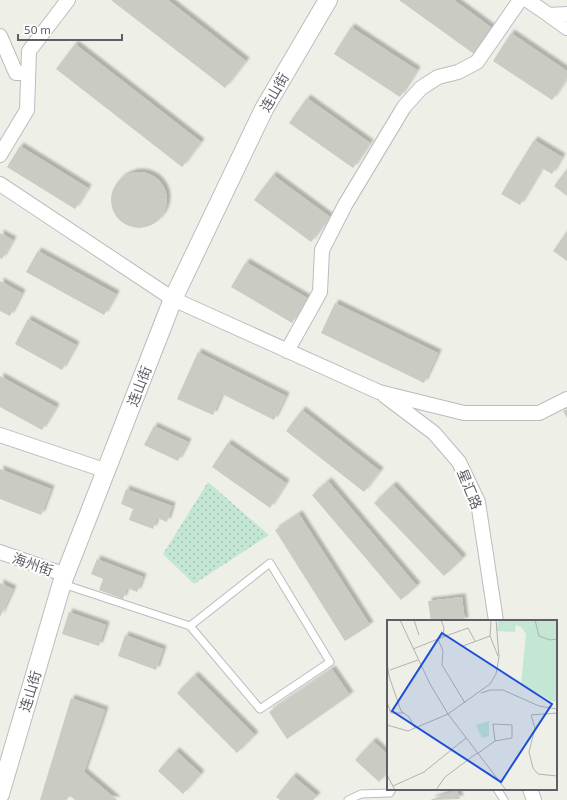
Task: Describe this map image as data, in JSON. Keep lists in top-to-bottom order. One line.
{"streets":{"street":["连山街","星汇路","海州街"]},"crossings":[["连山街","海州街"]],"scale_bar":"50 m"}
